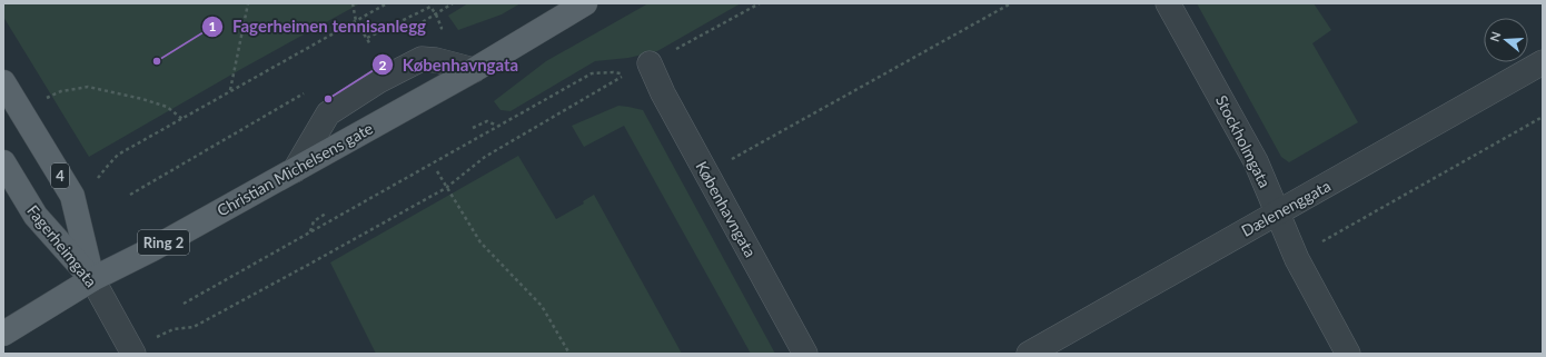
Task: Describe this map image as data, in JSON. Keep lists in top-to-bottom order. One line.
{"streets":{"main road":["Christian Michelsens gate","4","Ring 2","Fagerheimgata"],"street":["Stockholmgata","Dælenenggata","Københavngata"]},"crossings":[["Stockholmgata","Dælenenggata"],["Christian Michelsens gate","4"],["Christian Michelsens gate","Fagerheimgata"],["4","Fagerheimgata"]],"places":["Fagerheimen tennisanlegg","Københavngata"],"north":"left"}
